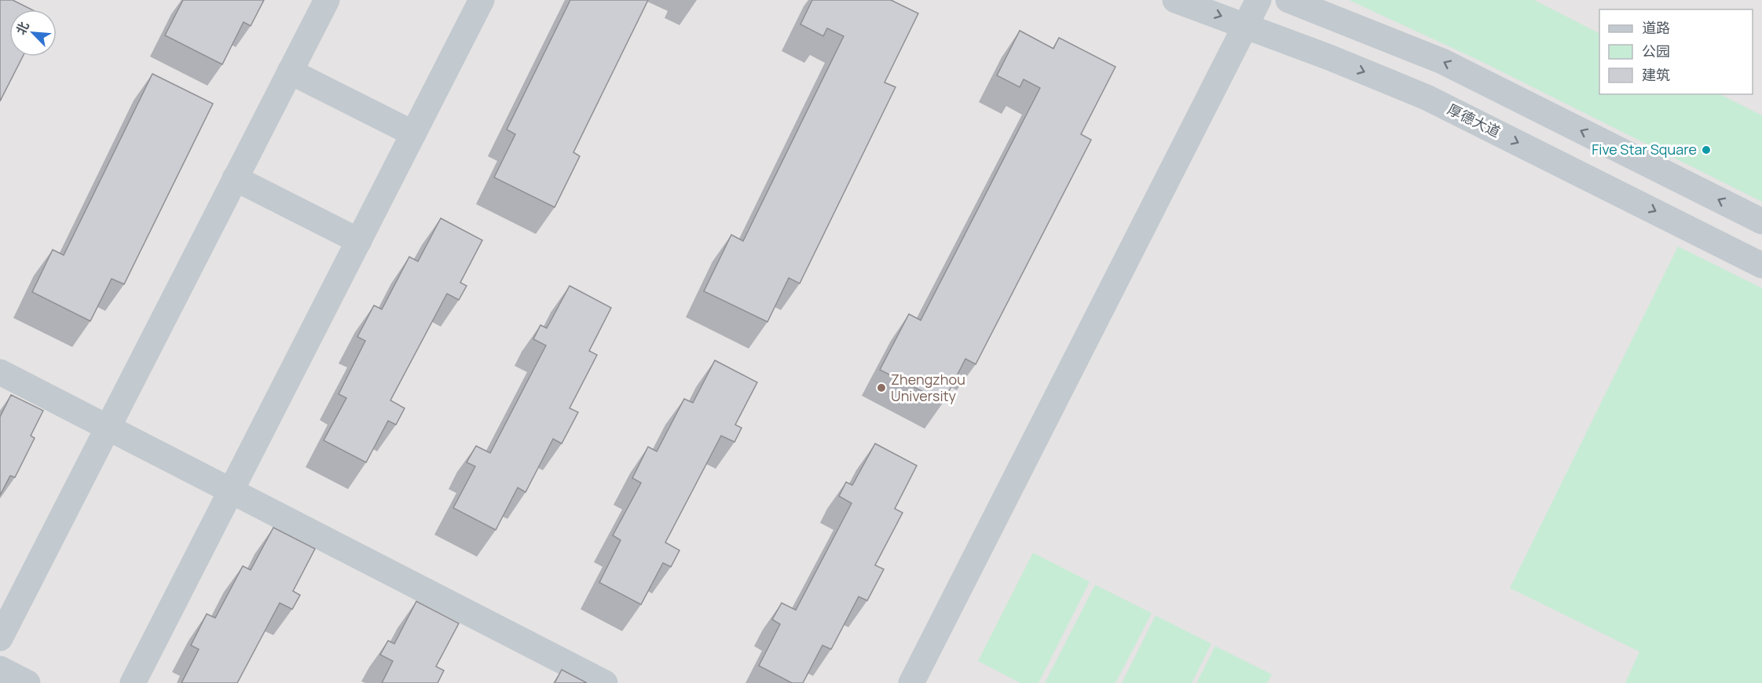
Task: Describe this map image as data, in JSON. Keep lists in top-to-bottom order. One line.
{"streets":{"lane":["厚德大道"]},"places":["Five Star Square","Zhengzhou University"],"legend":["道路","公园","建筑"],"north":"top left"}
